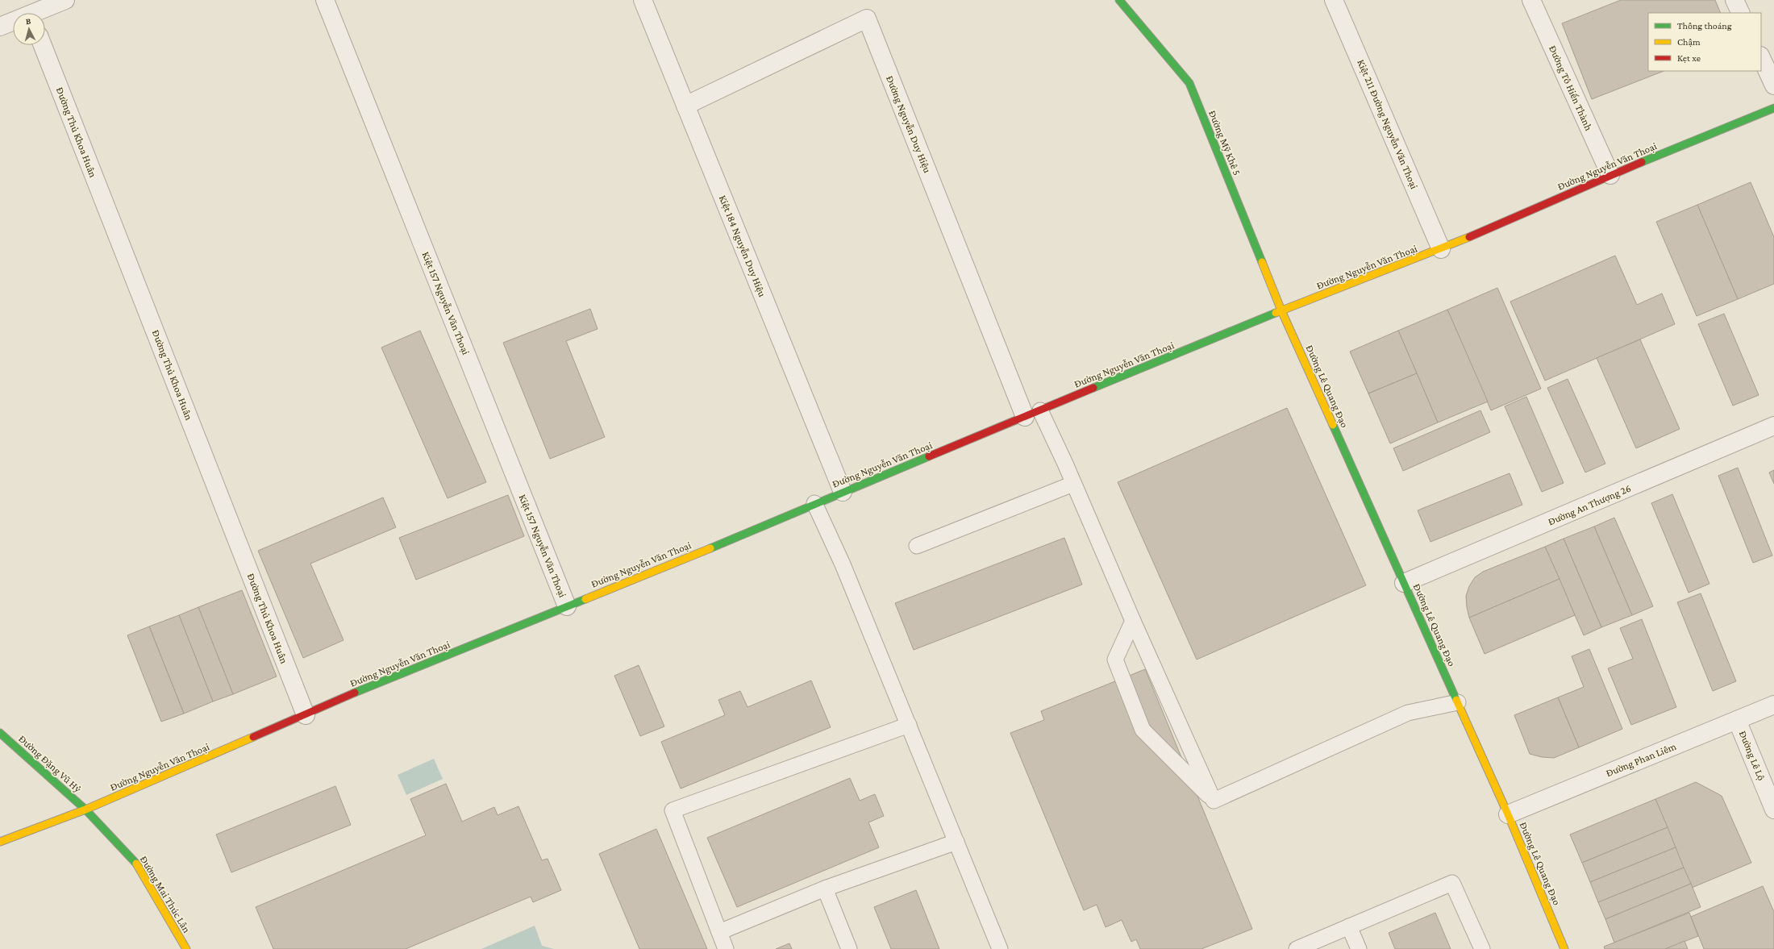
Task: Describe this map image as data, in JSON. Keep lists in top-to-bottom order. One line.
{"streets":{"main road":["Đường Mỹ Khê 5","Đường Nguyễn Văn Thoại","Đường Lê Quang Đạo","Đường Đặng Vũ Hỷ","Đường Mai Thúc Lân"],"street":["Đường Tô Hiến Thành","Đường Nguyễn Duy Hiệu","Kiệt 211 Đường Nguyễn Văn Thoại","Đường Thủ Khoa Huân","Kiệt 184 Nguyễn Duy Hiệu","Kiệt 157 Nguyễn Văn Thoại","Đường An Thượng 26","Đường Lê Lộ","Đường Phan Liêm"]},"crossings":[["Đường Tô Hiến Thành","Đường Nguyễn Văn Thoại"],["Đường Nguyễn Duy Hiệu","Đường Nguyễn Văn Thoại"],["Đường Nguyễn Duy Hiệu","Kiệt 184 Nguyễn Duy Hiệu"],["Kiệt 211 Đường Nguyễn Văn Thoại","Đường Nguyễn Văn Thoại"],["Đường Thủ Khoa Huân","Đường Nguyễn Văn Thoại"],["Đường Mỹ Khê 5","Đường Nguyễn Văn Thoại"],["Đường Mỹ Khê 5","Đường Lê Quang Đạo"],["Đường Nguyễn Văn Thoại","Kiệt 184 Nguyễn Duy Hiệu"],["Đường Nguyễn Văn Thoại","Kiệt 157 Nguyễn Văn Thoại"],["Đường Nguyễn Văn Thoại","Đường Lê Quang Đạo"],["Đường Nguyễn Văn Thoại","Đường Đặng Vũ Hỷ"],["Đường Nguyễn Văn Thoại","Đường Mai Thúc Lân"],["Đường Lê Quang Đạo","Đường An Thượng 26"],["Đường Lê Quang Đạo","Đường Phan Liêm"],["Đường Lê Lộ","Đường Phan Liêm"],["Đường Đặng Vũ Hỷ","Đường Mai Thúc Lân"]],"legend":["Thông thoáng","Chậm","Kẹt xe"],"north":"top"}
